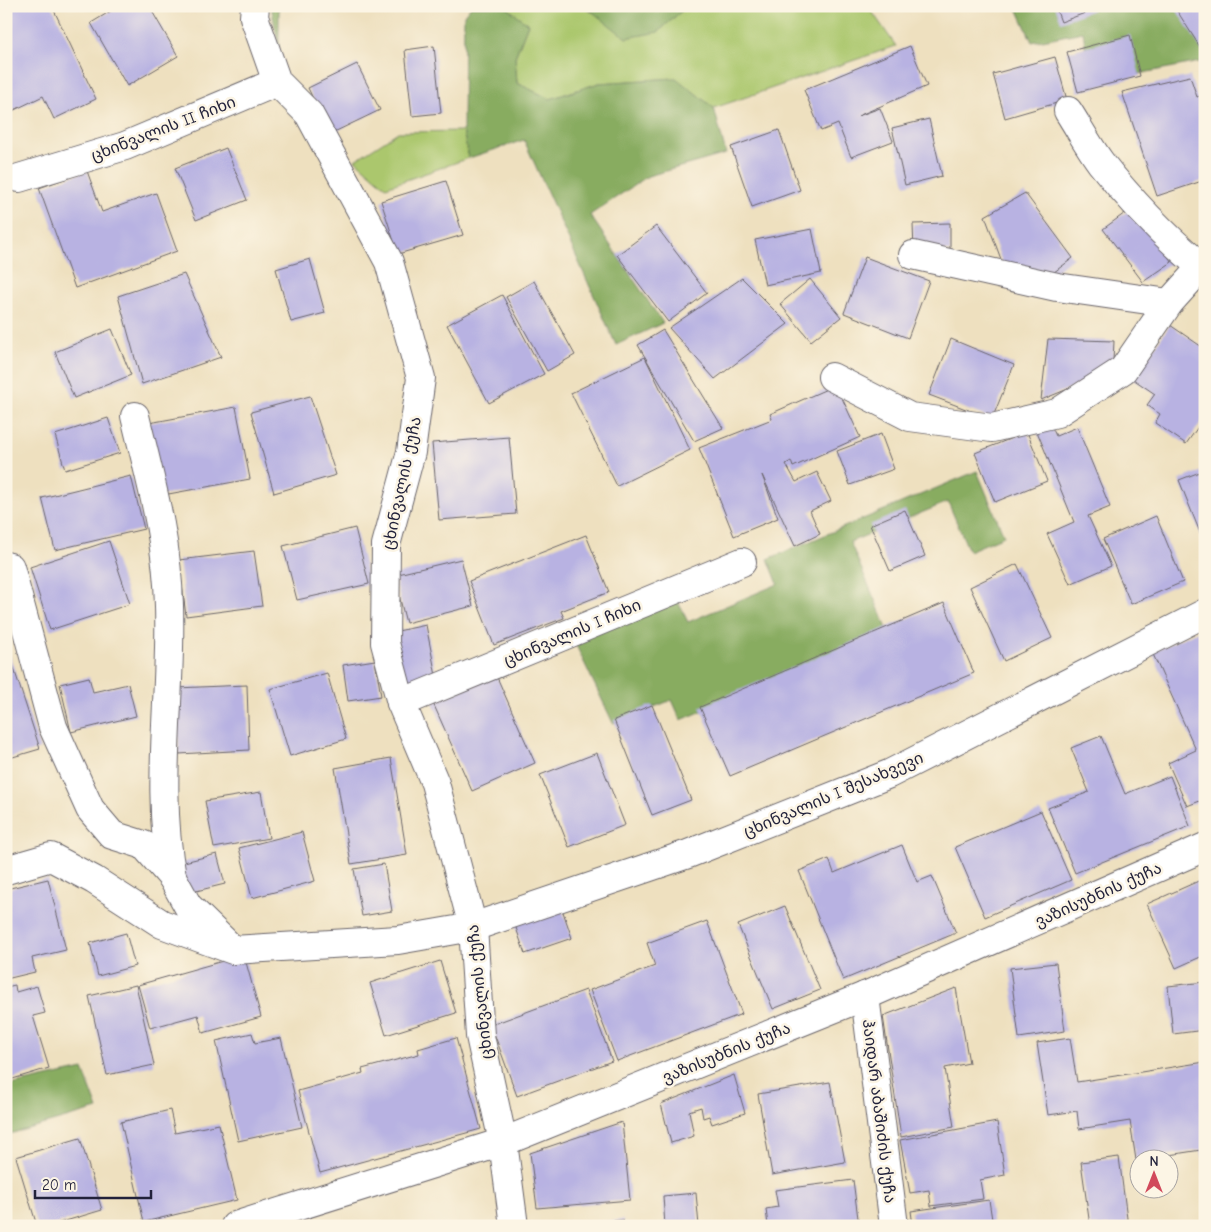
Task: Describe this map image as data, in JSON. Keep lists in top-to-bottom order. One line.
{"streets":{"street":["ცხინვალის II ჩიხი","ცხინვალის ქუჩა","ცხინვალის I ჩიხი","ცხინვალის I შესახვევი","ვაზისუბნის ქუჩა","ჰაიდარ აბაშიძის ქუჩა"]},"crossings":[["ცხინვალის II ჩიხი","ცხინვალის ქუჩა"],["ცხინვალის ქუჩა","ცხინვალის I ჩიხი"],["ცხინვალის ქუჩა","ცხინვალის I შესახვევი"],["ცხინვალის ქუჩა","ვაზისუბნის ქუჩა"],["ვაზისუბნის ქუჩა","ჰაიდარ აბაშიძის ქუჩა"]],"scale_bar":"20 m","north":"top"}
